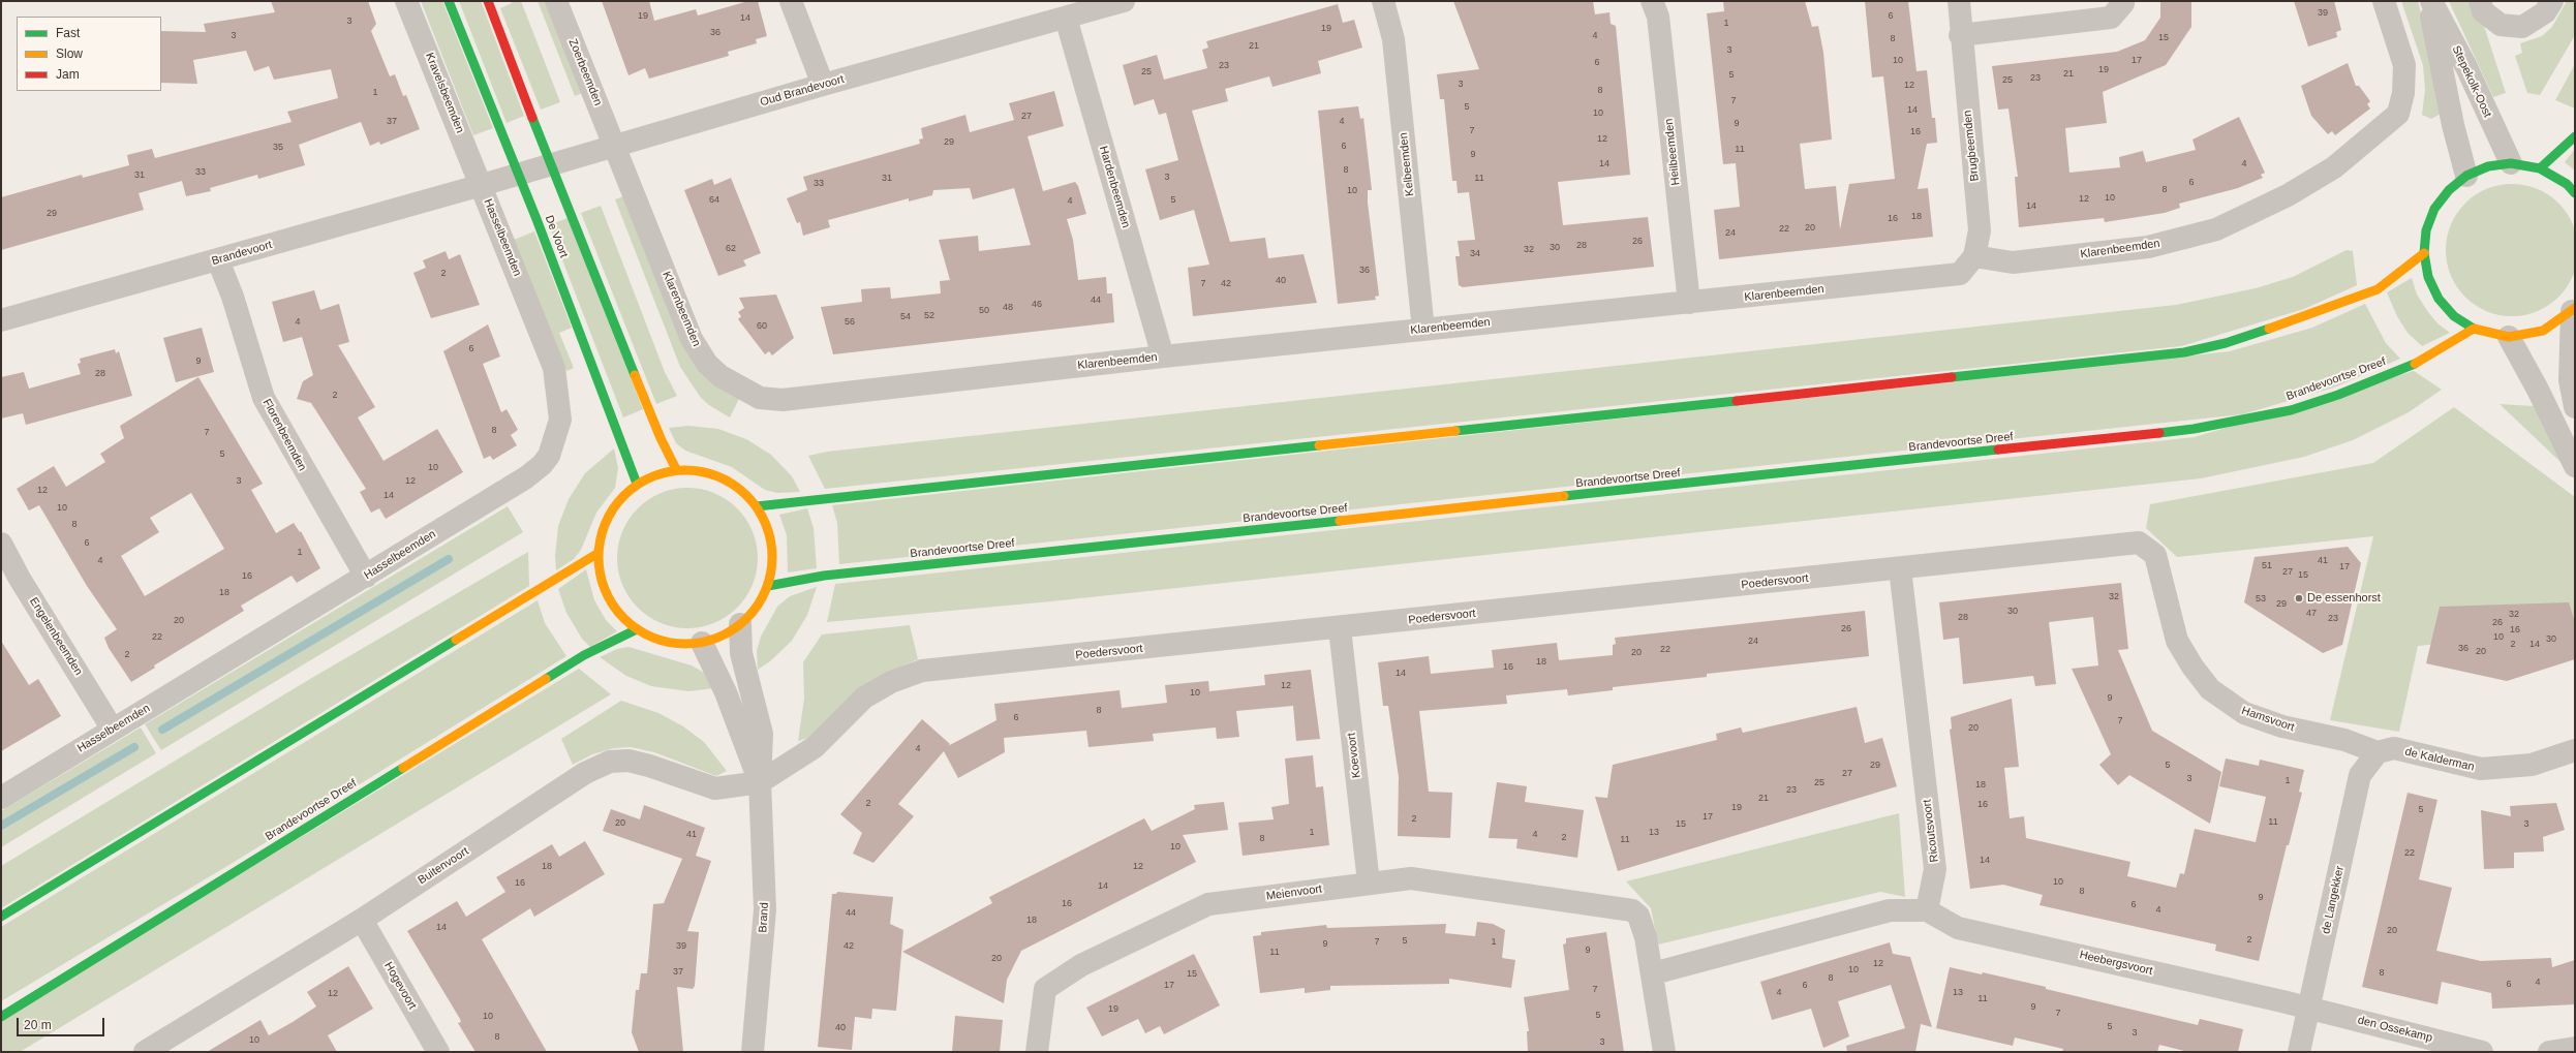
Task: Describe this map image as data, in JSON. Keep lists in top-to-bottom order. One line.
{"streets":{"main road":["De Voort","Brandevoortse Dreef"],"street":["Zoerbeemden","Stepekolk-Oost","Oud Brandevoort","Kravelsbeemden","Brugbeemden","Heilbeemden","Kelbeemden","Hardenbeemden","Hasselbeemden","Klarenbeemden","Brandevoort","Florenbeemden","Poedersvoort","Engelenbeemden","Hamsvoort","Koevoort","de Kalderman","Ricoutsvoort","Buitenvoort","Meienvoort","de Langekker","Brand","Heebergsvoort","Hogevoort","den Ossekamp"]},"crossings":[["Zoerbeemden","Oud Brandevoort"],["Zoerbeemden","Klarenbeemden"],["Oud Brandevoort","Kravelsbeemden"],["Oud Brandevoort","Hardenbeemden"],["Oud Brandevoort","De Voort"],["Oud Brandevoort","Hasselbeemden"],["Oud Brandevoort","Klarenbeemden"],["Oud Brandevoort","Brandevoort"],["Kravelsbeemden","Hasselbeemden"],["Kravelsbeemden","Brandevoort"],["Brugbeemden","Klarenbeemden"],["Heilbeemden","Klarenbeemden"],["Kelbeemden","Klarenbeemden"],["Hardenbeemden","Klarenbeemden"],["Hasselbeemden","Brandevoort"],["Hasselbeemden","Florenbeemden"],["Hasselbeemden","Engelenbeemden"],["Brandevoort","Florenbeemden"],["Poedersvoort","Hamsvoort"],["Poedersvoort","Koevoort"],["Poedersvoort","Ricoutsvoort"],["Poedersvoort","Buitenvoort"],["Poedersvoort","Brand"],["Hamsvoort","de Kalderman"],["Hamsvoort","de Langekker"],["Koevoort","Meienvoort"],["de Kalderman","de Langekker"],["Ricoutsvoort","Heebergsvoort"],["Buitenvoort","Brand"],["Buitenvoort","Hogevoort"],["de Langekker","Heebergsvoort"],["de Langekker","den Ossekamp"],["Heebergsvoort","den Ossekamp"]],"places":["De essenhorst"],"house_numbers":["39","19","6","14","3","1","19","36","3","4","15","8","21","3","10","17","6","23","19","25","21","5","23","25","3","12","8","1","7","5","14","10","27","37","4","9","7","16","12","29","6","35","11","9","14","4","8","33","31","3","31","11","6","33","8","10","10","12","64","5","4","14","29","18","16","20","22","24","26","28","30","62","32","34","36","2","40","7","42","44","46","48","50","52","54","4","56","60","6","9","28","2","8","7","5","10","3","12","12","14","10","8","6","1","4","41","51","17","27","15","16","18","32","53","29","30","47","32","28","23","20","26","26","16","22","10","30","24","2","14","36","22","20","20","2","18","16","14","12","10","9","8","6","7","20","4","29","5","27","3","1","25","18","23","21","2","16","19","5","17","2","11","20","15","3","1","13","41","4","2","8","11","10","22","14","18","12","10","16","14","8","9","16","6","4","44","18","14","20","2","5","7","1","9","39","42","9","11","20","12","10","37","8","15","8","4","6","17","6","7","4","13","12","11","9","19","7","5","10","5","40","3","8","10","3"],"legend":["Fast","Slow","Jam"],"scale_bar":"20 m"}
